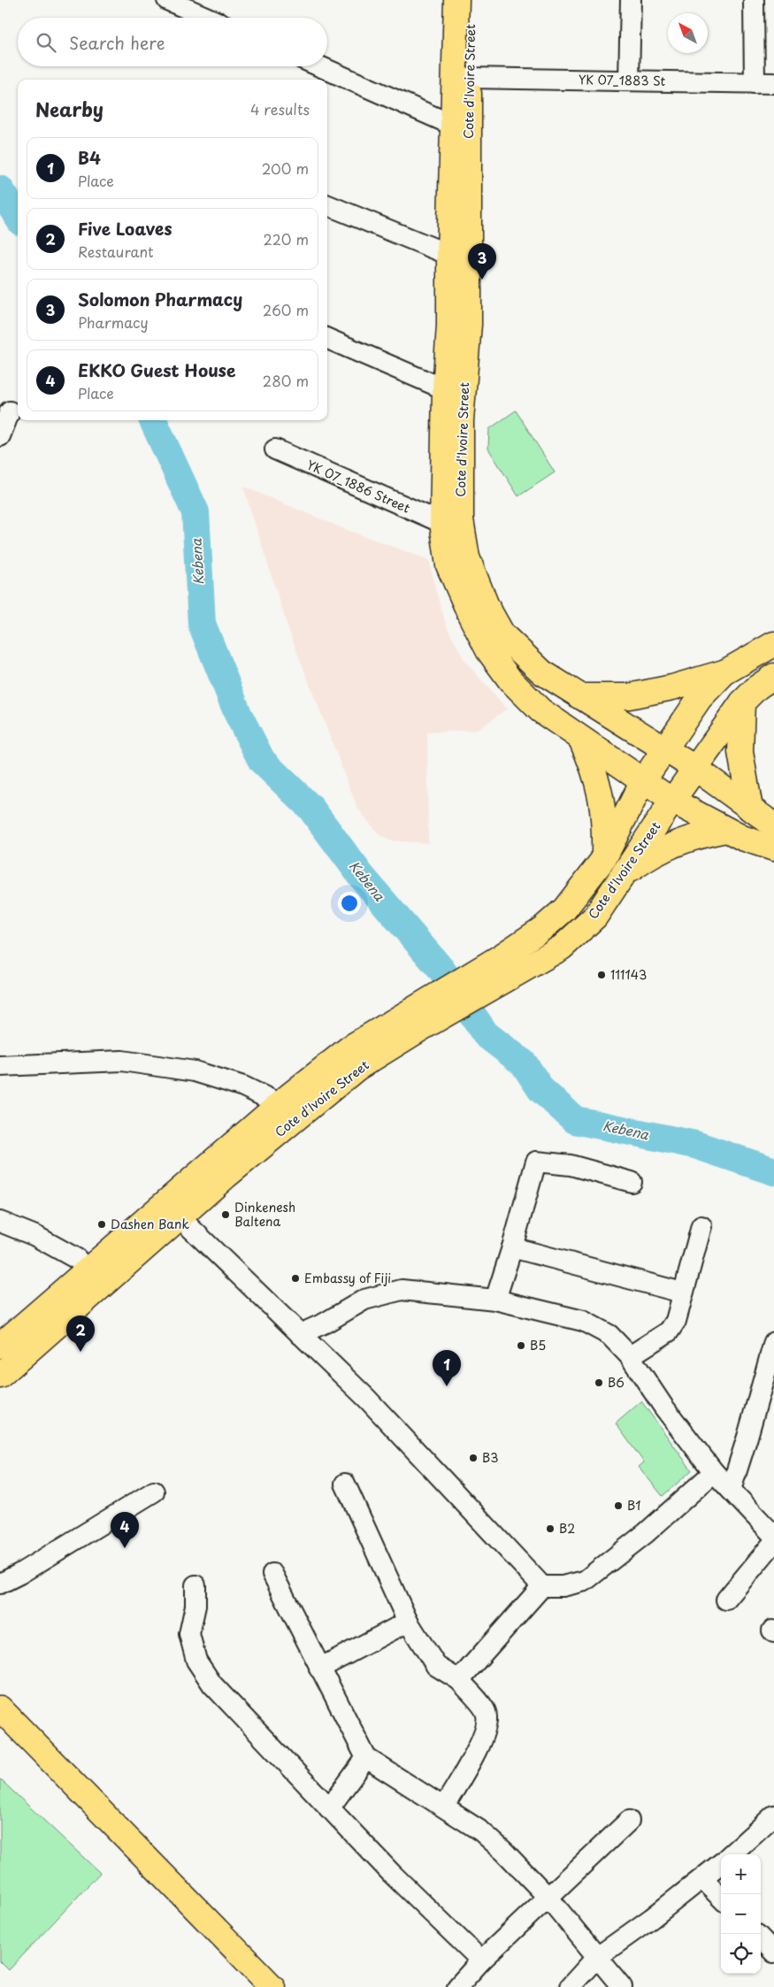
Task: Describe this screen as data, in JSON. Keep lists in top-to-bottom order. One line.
{"streets":{"main road":["Cote d'Ivoire Street"],"street":["YK 07_1883 St","YK 07_1886 Street"]},"crossings":[["YK 07_1883 St","Cote d'Ivoire Street"],["Cote d'Ivoire Street","YK 07_1886 Street"]],"water":["Kebena"],"places":["111143","Dinkenesh Baltena","Dashen Bank","Embassy of Fiji","B5","B6","B3","B1","B2"],"north":"top left","page":{"search":"Search here","heading":["Nearby","4 results"],"list":[{"mark":"1","name":"B4","note":"Place","value":"200 m"},{"mark":"2","name":"Five Loaves","note":"Restaurant","value":"220 m"},{"mark":"3","name":"Solomon Pharmacy","note":"Pharmacy","value":"260 m"},{"mark":"4","name":"EKKO Guest House","note":"Place","value":"280 m"}],"pins":["3","2","1","4"],"map_buttons":["+","−"]}}
